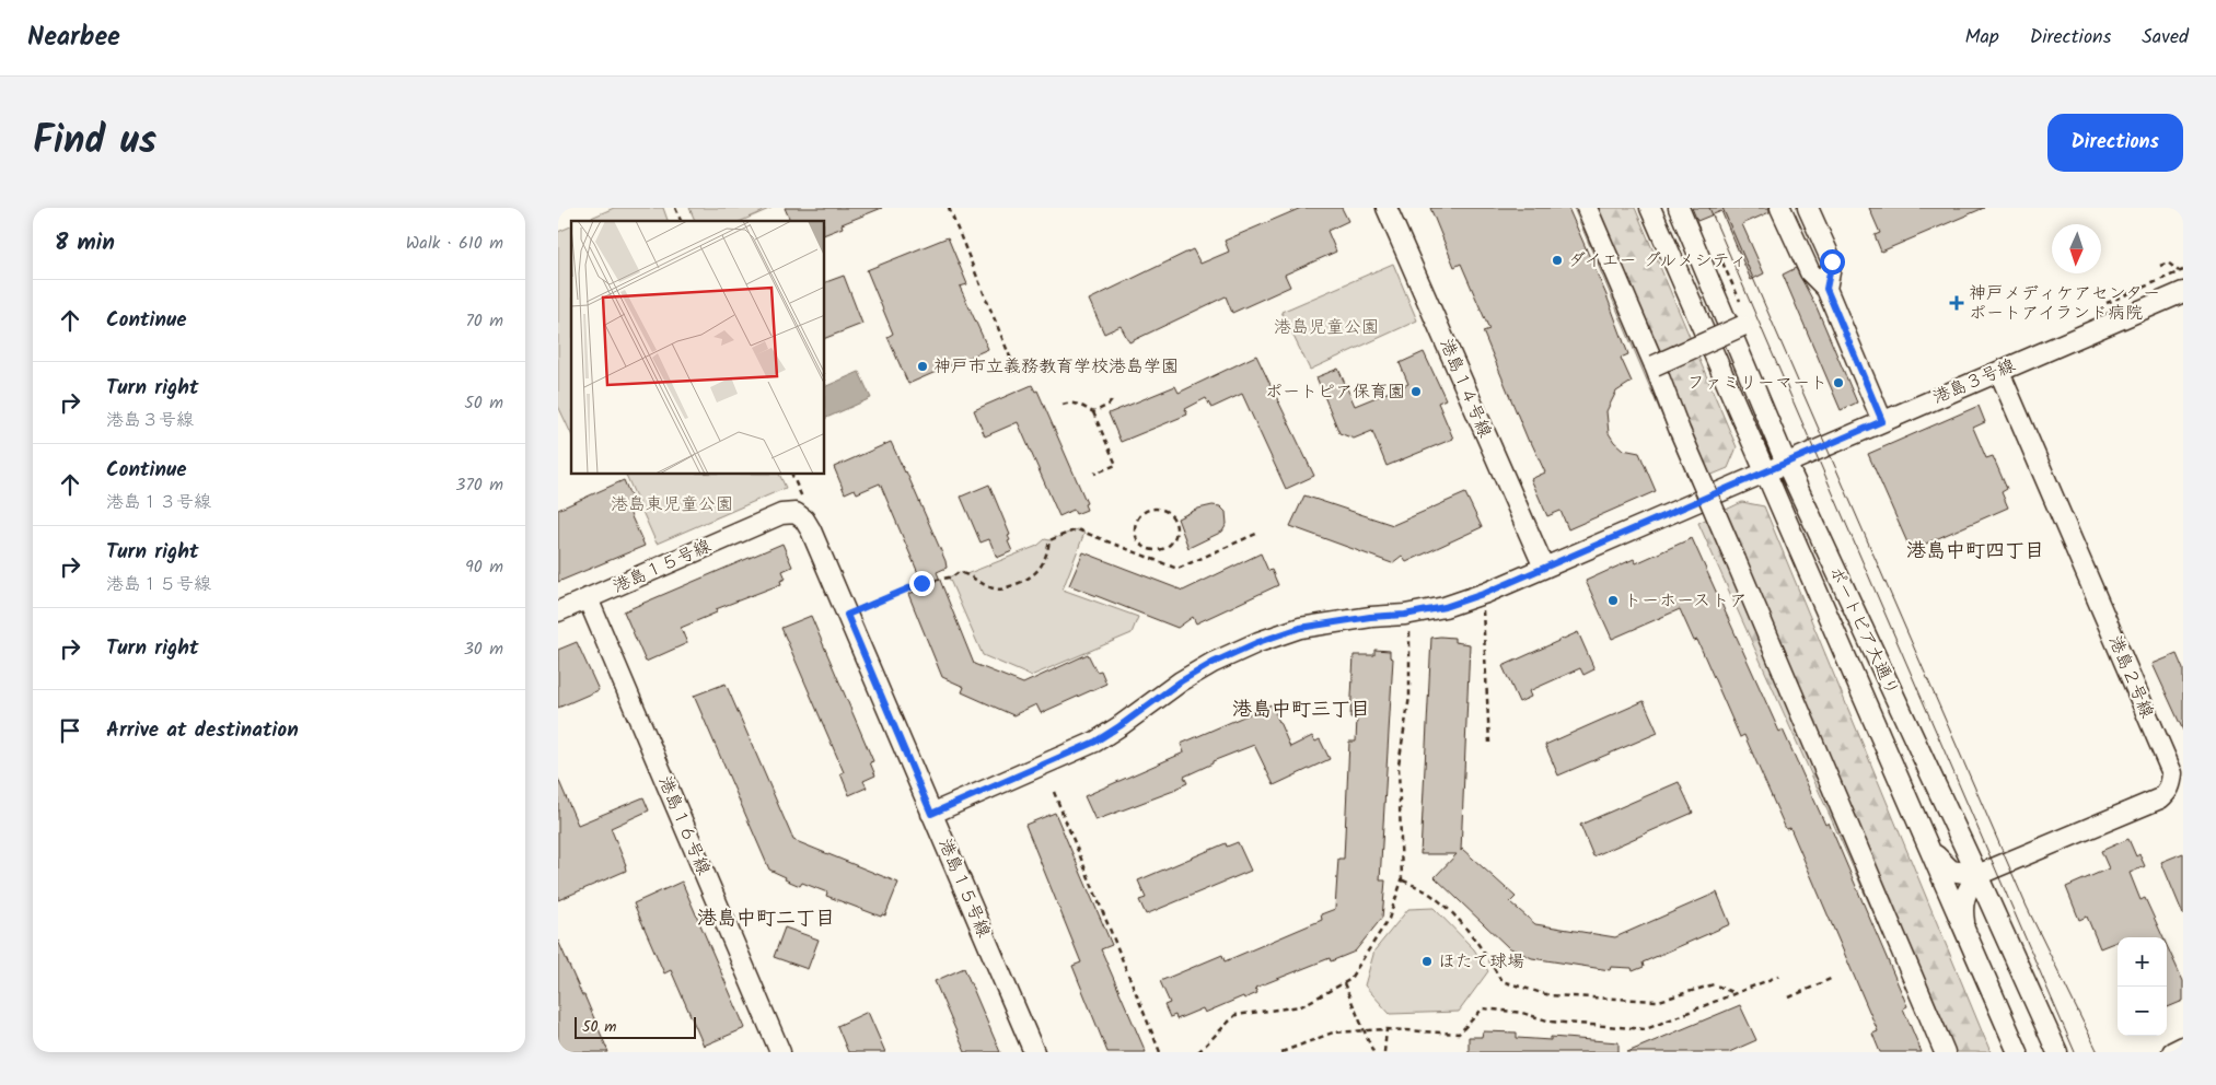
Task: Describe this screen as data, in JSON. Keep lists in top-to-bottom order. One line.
{"streets":{"street":["港島３号線","港島１４号線","港島１５号線","ポートピア大通り","港島２号線","港島１６号線"]},"crossings":[["港島３号線","港島１４号線"],["港島３号線","港島１５号線"],["港島３号線","ポートピア大通り"],["港島３号線","港島２号線"],["港島１５号線","港島１６号線"],["ポートピア大通り","港島２号線"]],"districts":["港島中町四丁目","港島中町三丁目","港島中町二丁目"],"parks":["港島児童公園","港島東児童公園"],"places":{"other":["ダイエー グルメシティ","神戸市立義務教育学校港島学園","ファミリーマート","ポートピア保育園","トーホーストア","ほたて球場"],"health":["神戸メディケアセンター ポートアイランド病院"]},"scale_bar":"50 m","north":"bottom","page":{"header":"Nearbee","nav":["Map","Directions","Saved"],"title":"Find us","buttons":"Directions","heading":["8 min","Walk · 610 m"],"list":[["Continue","70 m"],["Turn right","港島３号線","50 m"],["Continue","港島１３号線","370 m"],["Turn right","港島１５号線","90 m"],["Turn right","30 m"],"Arrive at destination"],"map_buttons":["+","−"],"scale":"50 m"}}
